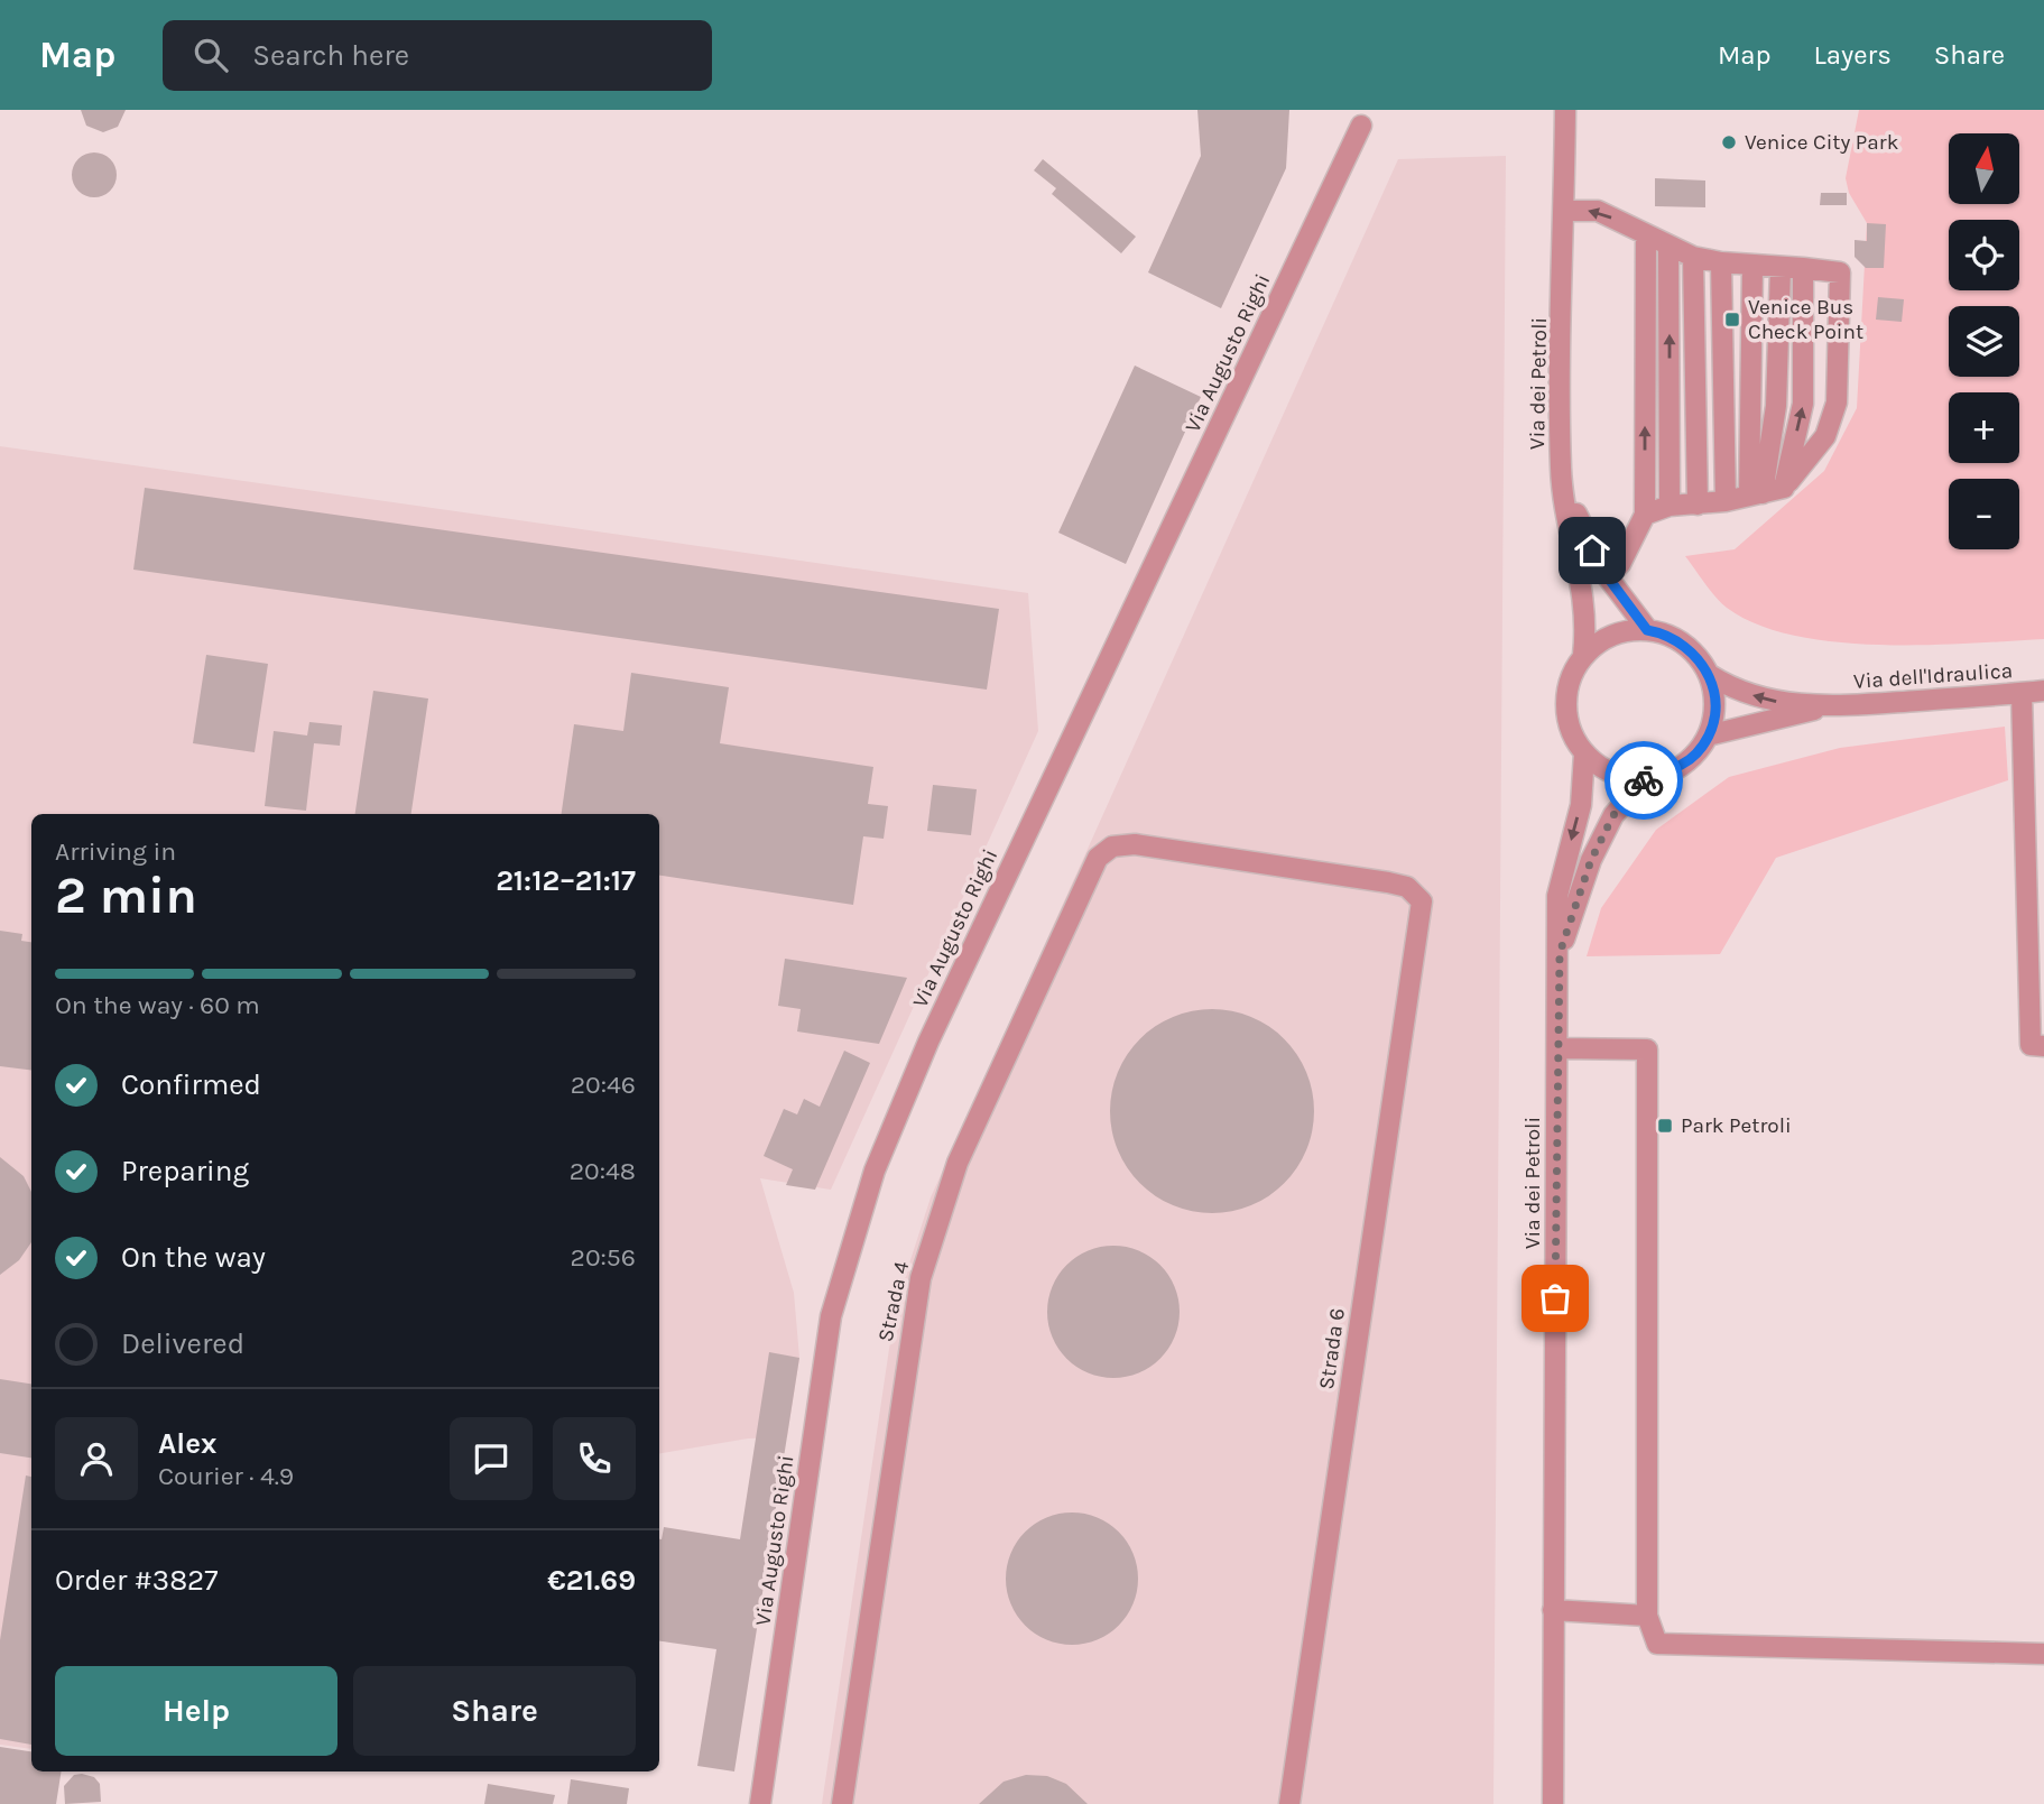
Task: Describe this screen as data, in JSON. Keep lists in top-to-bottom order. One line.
{"streets":{"street":["Via Augusto Righi","Via dei Petroli","Via dell'Idraulica","Strada 4","Strada 6"]},"crossings":[["Via dei Petroli","Via dell'Idraulica"],["Strada 4","Strada 6"]],"places":{"other":["Venice City Park"],"transit":["Venice Bus Check Point","Park Petroli"]},"north":"top","page":{"header":"Map","search":"Search here","nav":["Map","Layers","Share"],"map_buttons":["+","−"],"heading":["2 min","Arriving in","21:12–21:17"],"panel":["Alex","Courier · 4.9","Order #3827","€21.69"],"bar":"On the way · 60 m","list":[["Confirmed","20:46"],["Preparing","20:48"],["On the way","20:56"],"Delivered"],"buttons":["Help","Share"]}}
